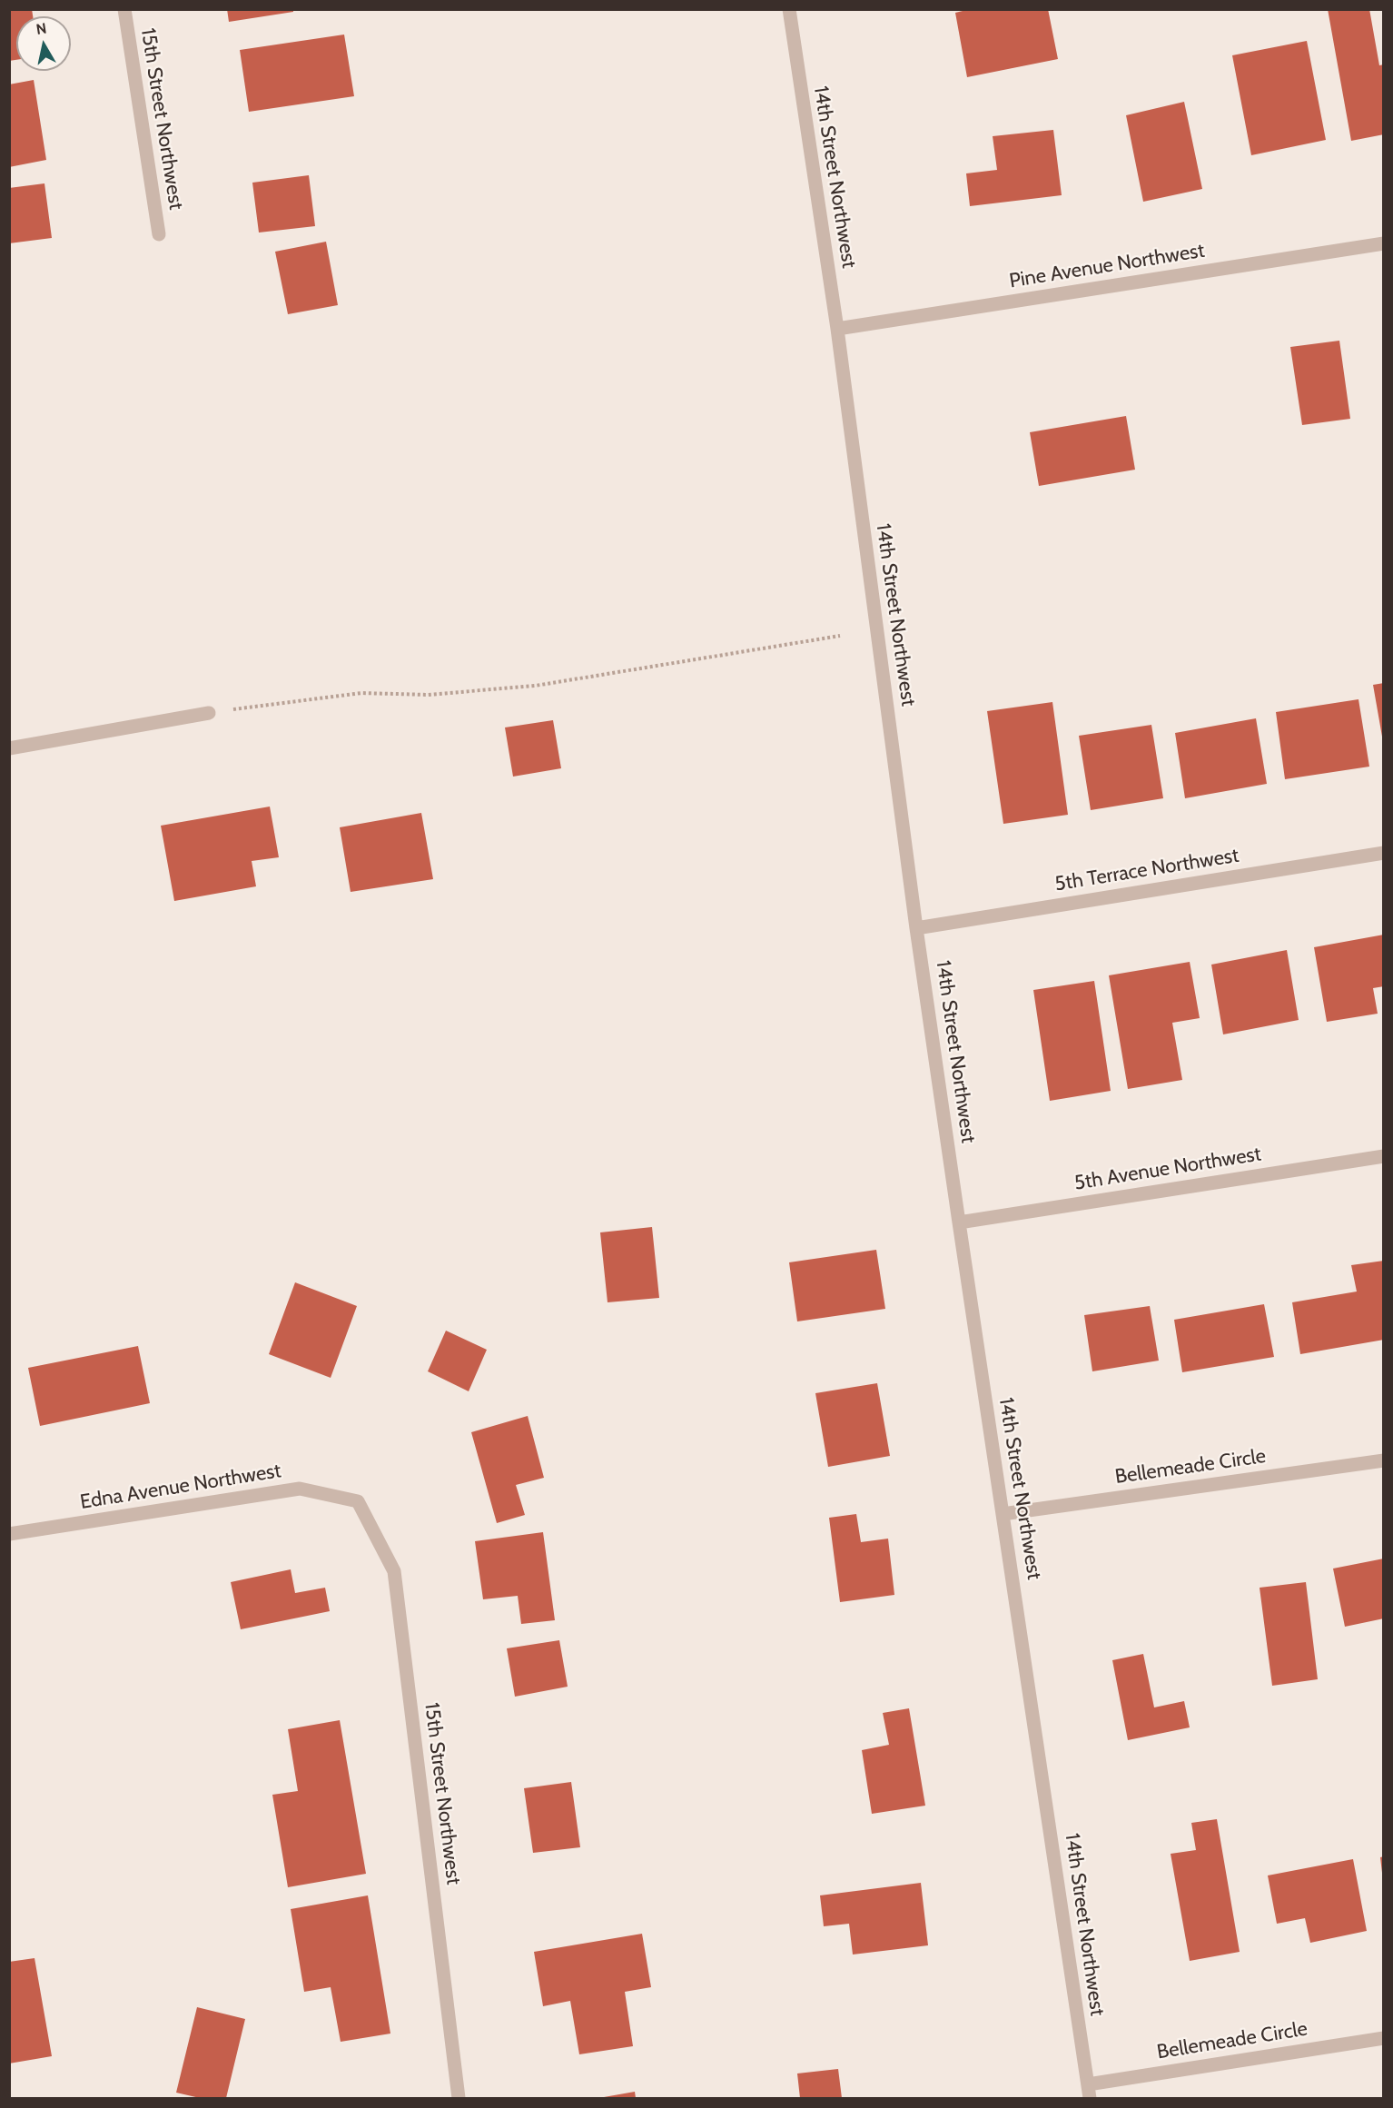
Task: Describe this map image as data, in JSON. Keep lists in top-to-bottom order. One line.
{"streets":{"street":["15th Street Northwest","14th Street Northwest","Pine Avenue Northwest","5th Terrace Northwest","5th Avenue Northwest","Bellemeade Circle","Edna Avenue Northwest"]},"crossings":[["15th Street Northwest","Edna Avenue Northwest"],["14th Street Northwest","Pine Avenue Northwest"],["14th Street Northwest","5th Terrace Northwest"],["14th Street Northwest","5th Avenue Northwest"],["14th Street Northwest","Bellemeade Circle"]],"north":"top"}
